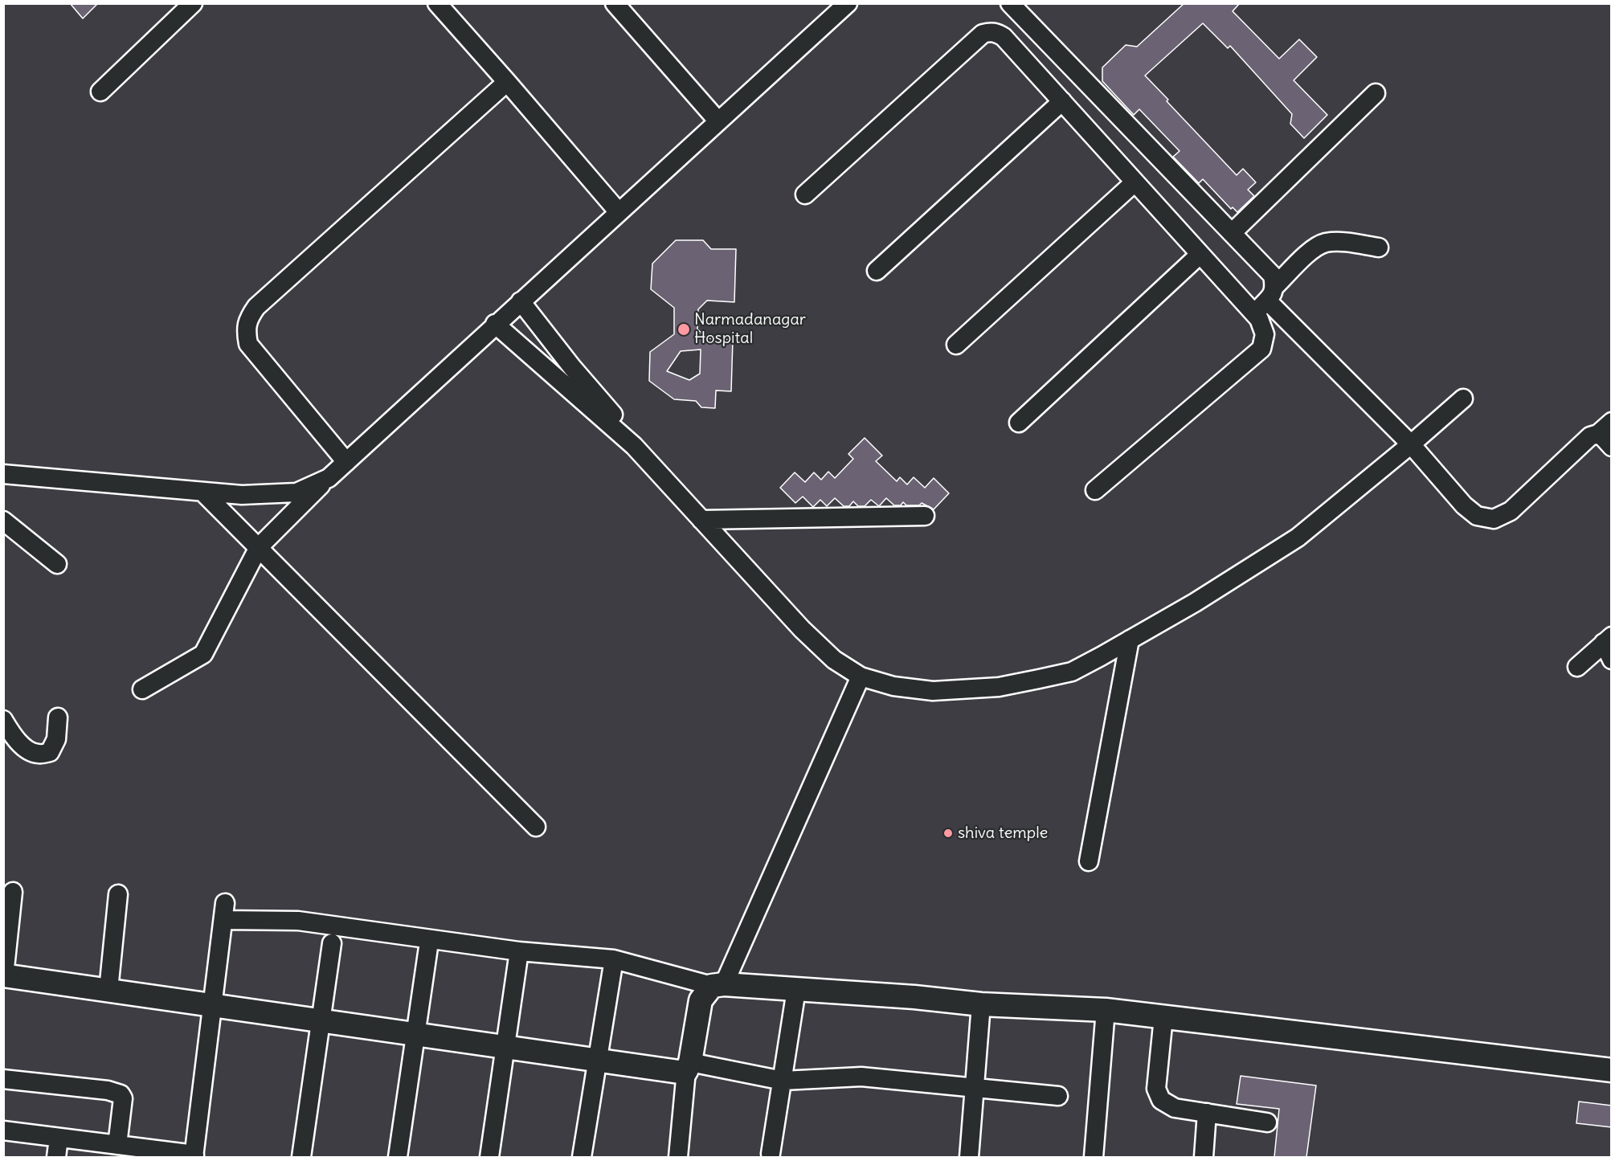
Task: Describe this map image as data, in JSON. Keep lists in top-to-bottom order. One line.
{"places":["Narmadanagar Hospital","shiva temple"]}
